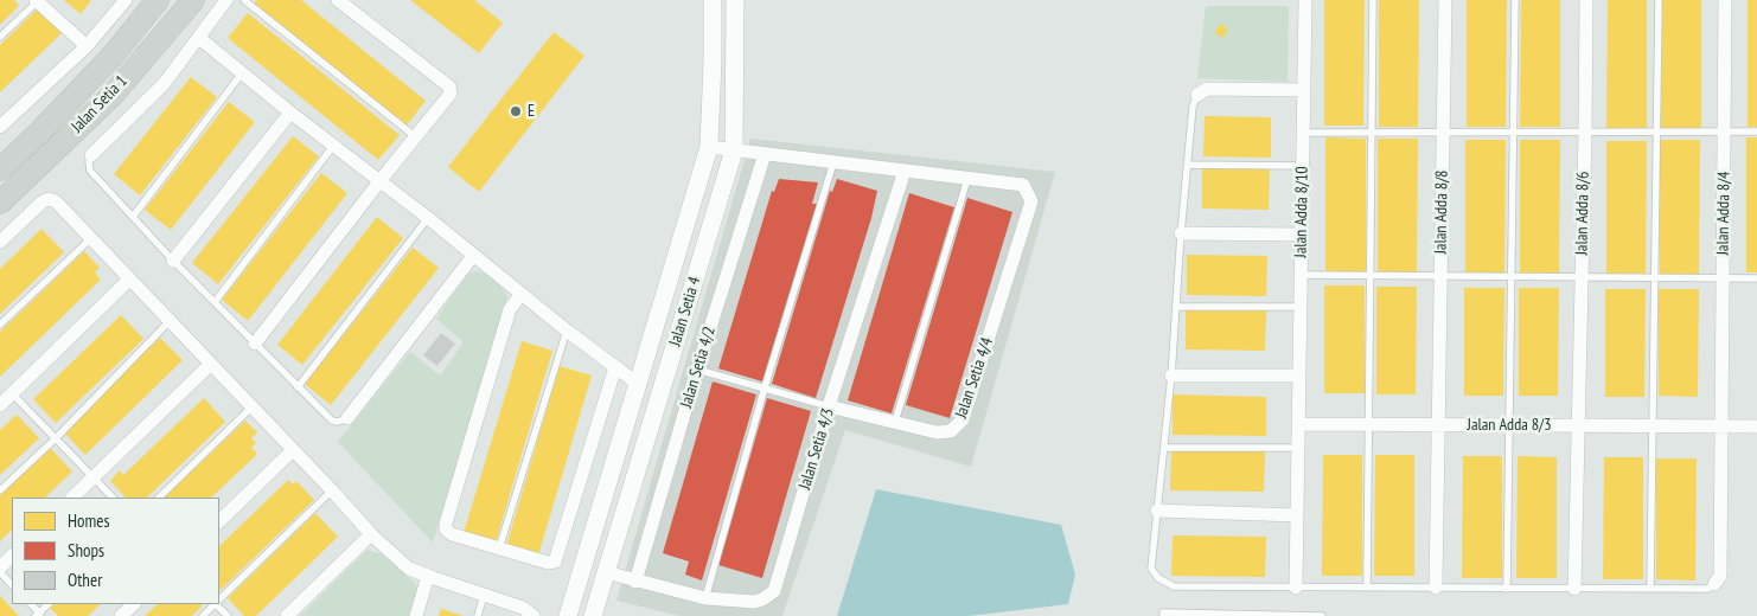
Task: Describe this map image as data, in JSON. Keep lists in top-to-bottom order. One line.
{"streets":{"main road":["Jalan Setia 1"],"street":["Jalan Adda 8/10","Jalan Adda 8/8","Jalan Adda 8/6","Jalan Adda 8/4","Jalan Setia 4","Jalan Setia 4/2","Jalan Setia 4/4","Jalan Adda 8/3","Jalan Setia 4/3"]},"crossings":[["Jalan Adda 8/10","Jalan Adda 8/3"],["Jalan Adda 8/8","Jalan Adda 8/3"],["Jalan Adda 8/6","Jalan Adda 8/3"],["Jalan Adda 8/4","Jalan Adda 8/3"],["Jalan Setia 4","Jalan Setia 4/3"],["Jalan Setia 4/2","Jalan Setia 4/3"],["Jalan Setia 4/4","Jalan Setia 4/3"]],"places":["E"],"legend":["Homes","Shops","Other"]}
